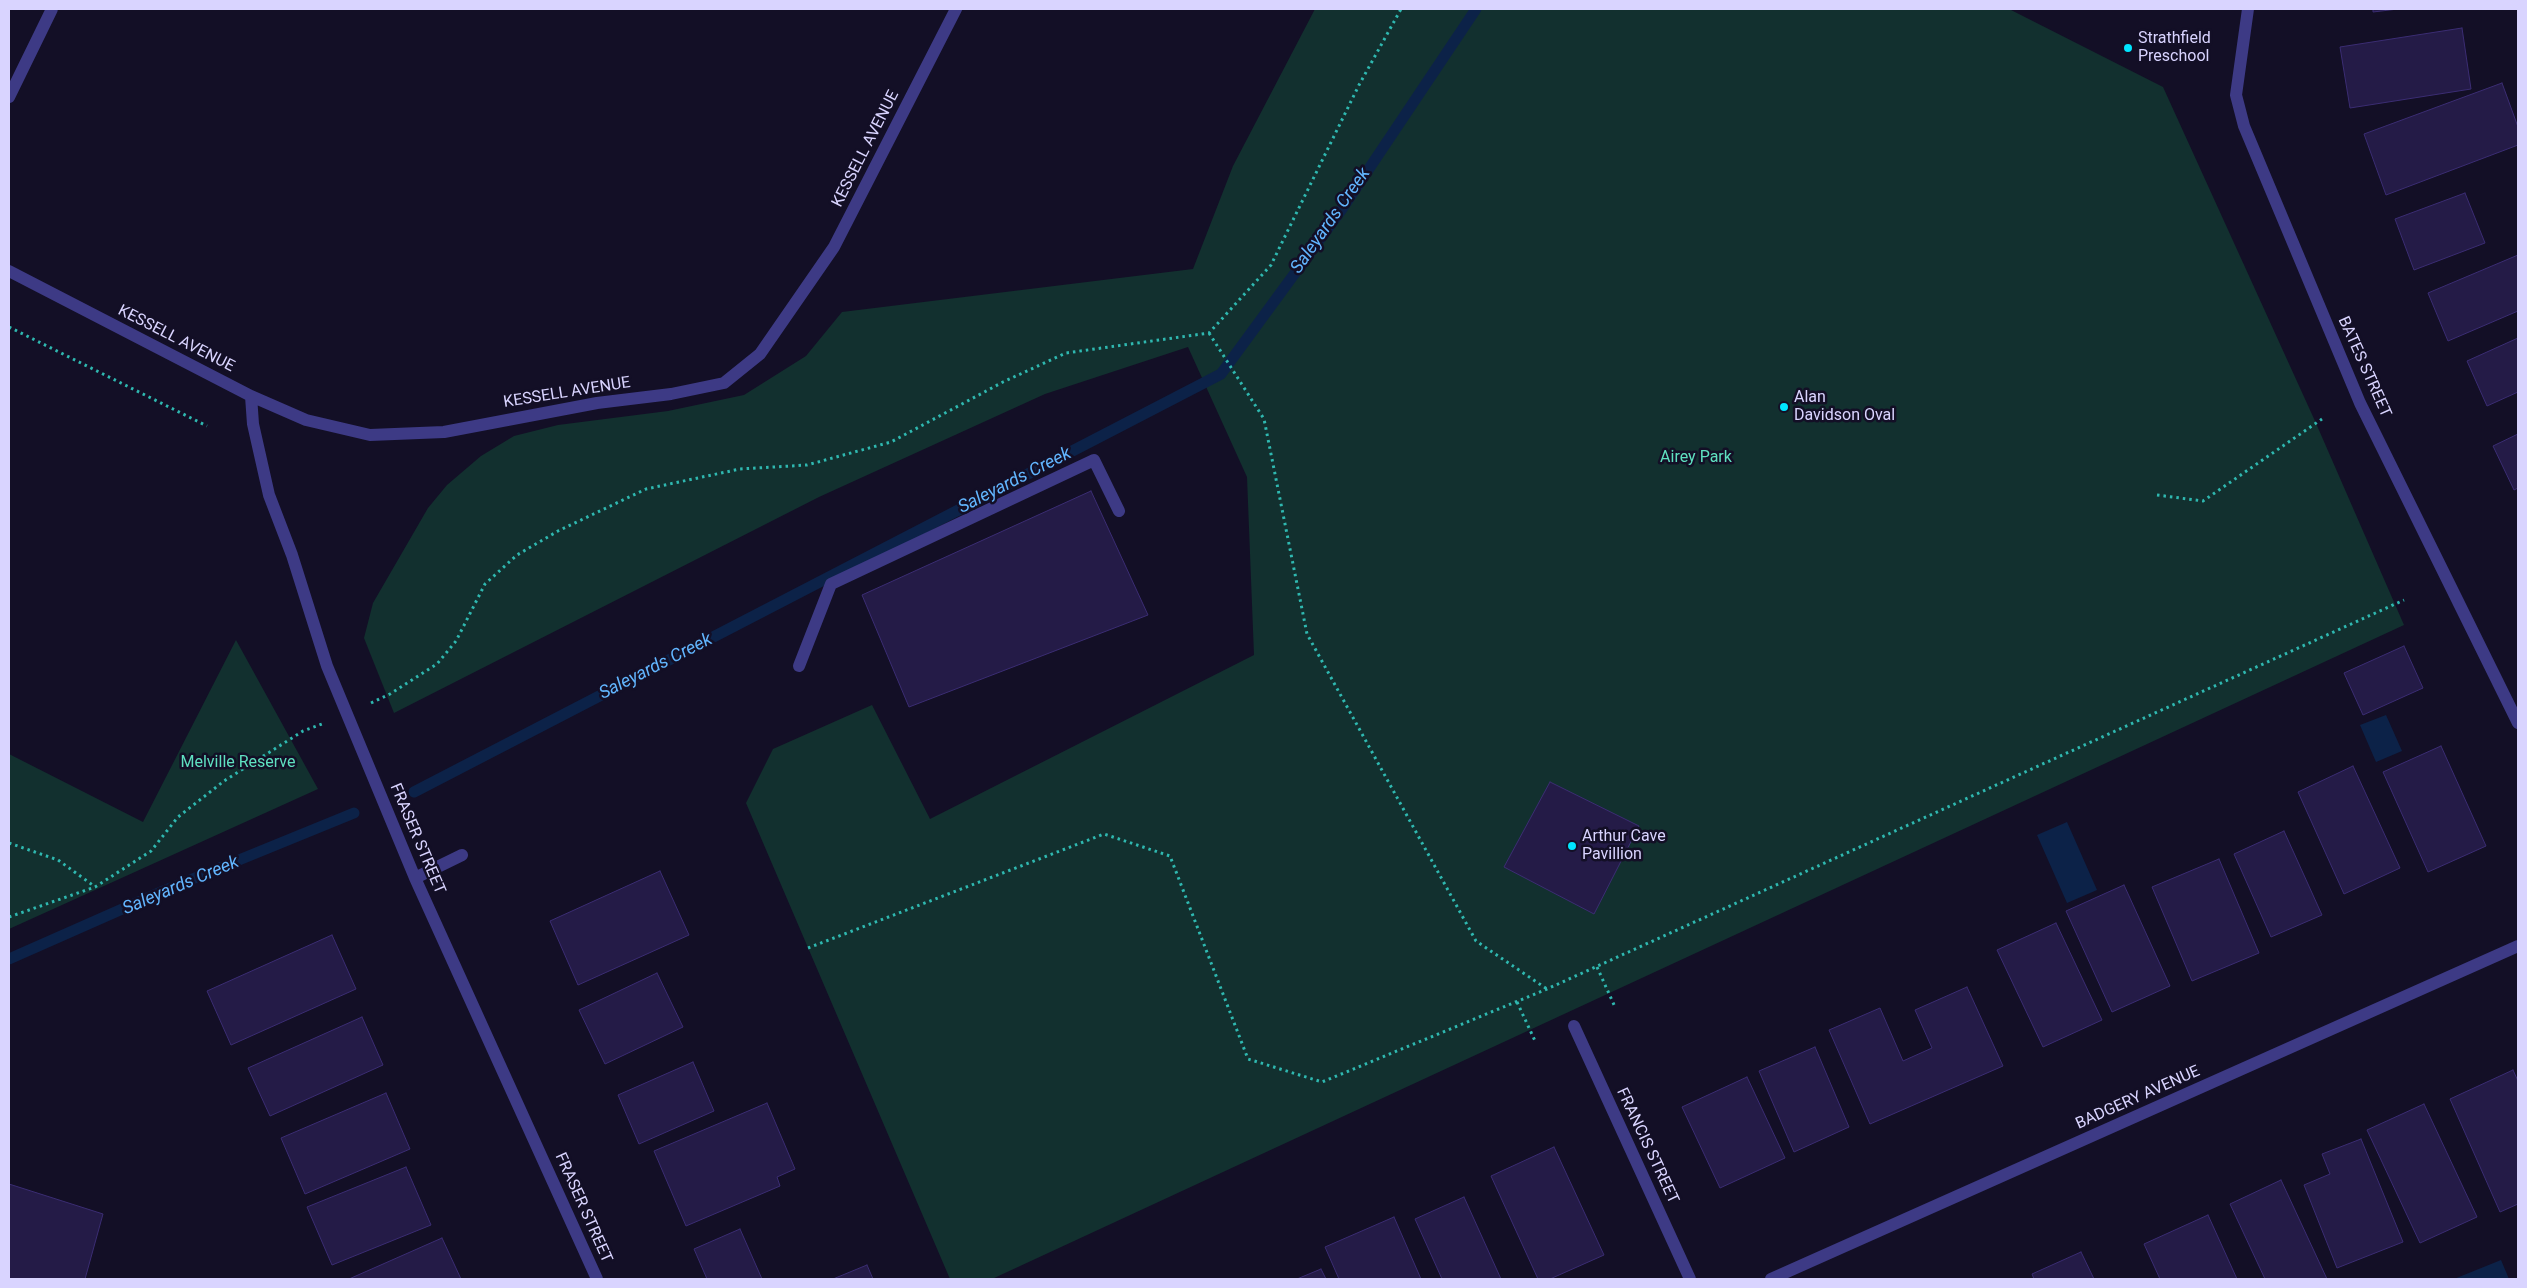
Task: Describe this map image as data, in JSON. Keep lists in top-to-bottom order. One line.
{"streets":{"street":["KESSELL AVENUE","BATES STREET","FRASER STREET","BADGERY AVENUE","FRANCIS STREET"]},"crossings":[["KESSELL AVENUE","FRASER STREET"]],"water":["Saleyards Creek"],"parks":["Airey Park","Melville Reserve"],"places":["Strathfield Preschool","Alan Davidson Oval","Arthur Cave Pavillion"]}
